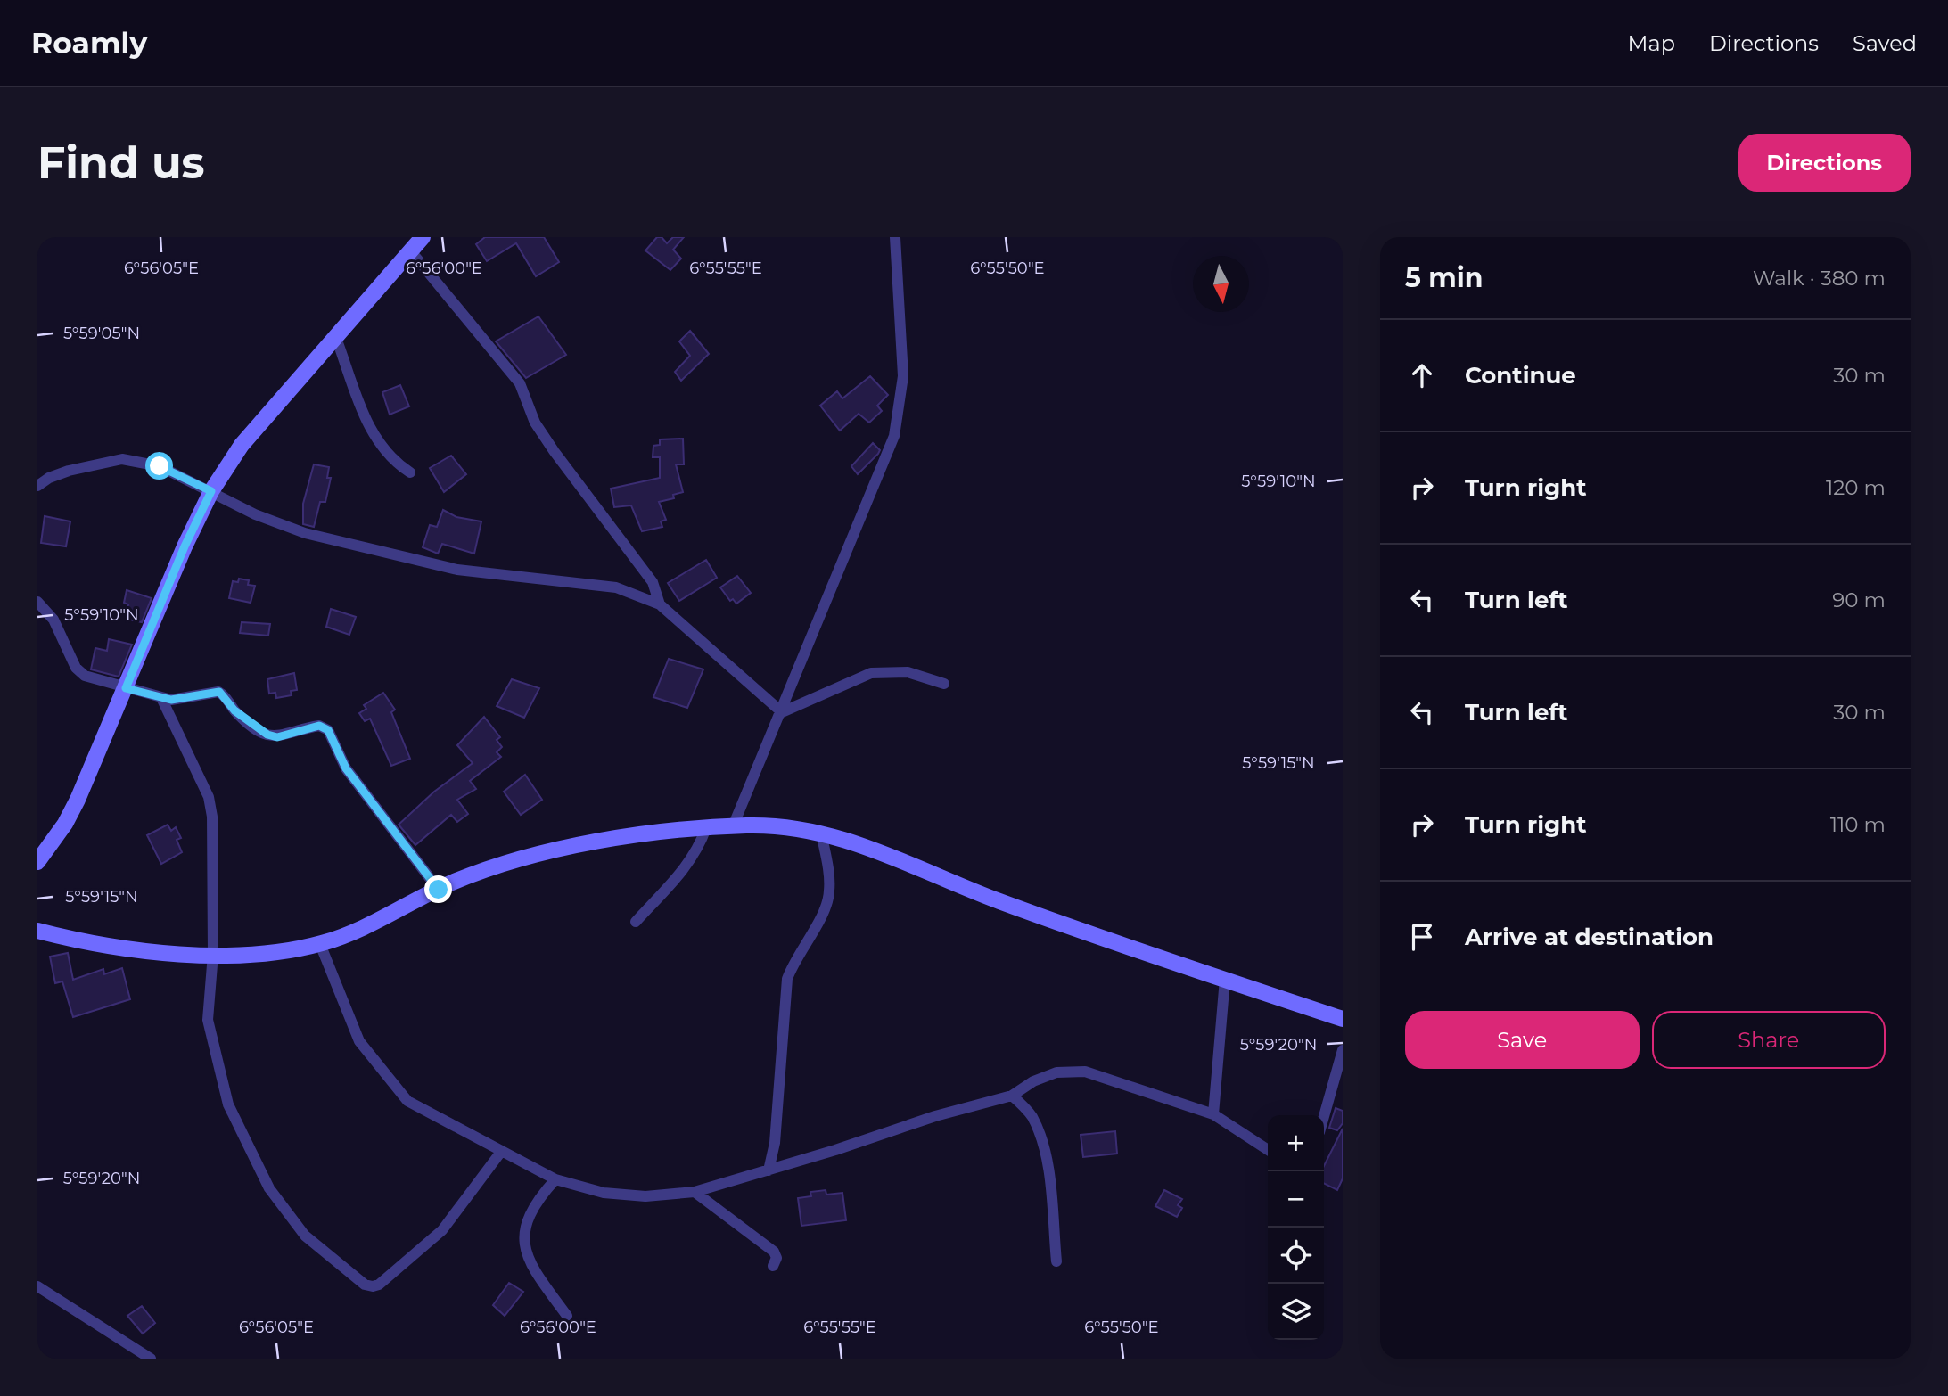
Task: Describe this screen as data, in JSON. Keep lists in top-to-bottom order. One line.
{"north":"bottom","page":{"header":"Roamly","nav":["Map","Directions","Saved"],"buttons":["Directions",["Save","Share"]],"title":"Find us","heading":["5 min","Walk · 380 m"],"list":[["Continue","30 m"],["Turn right","120 m"],["Turn left","90 m"],["Turn left","30 m"],["Turn right","110 m"],"Arrive at destination"],"map_buttons":["+","−"]},"coordinates":["6°56'05\"E","6°56'00\"E","6°55'55\"E","6°55'50\"E","5°59'05\"N","5°59'10\"N","5°59'15\"N","5°59'20\"N"]}
